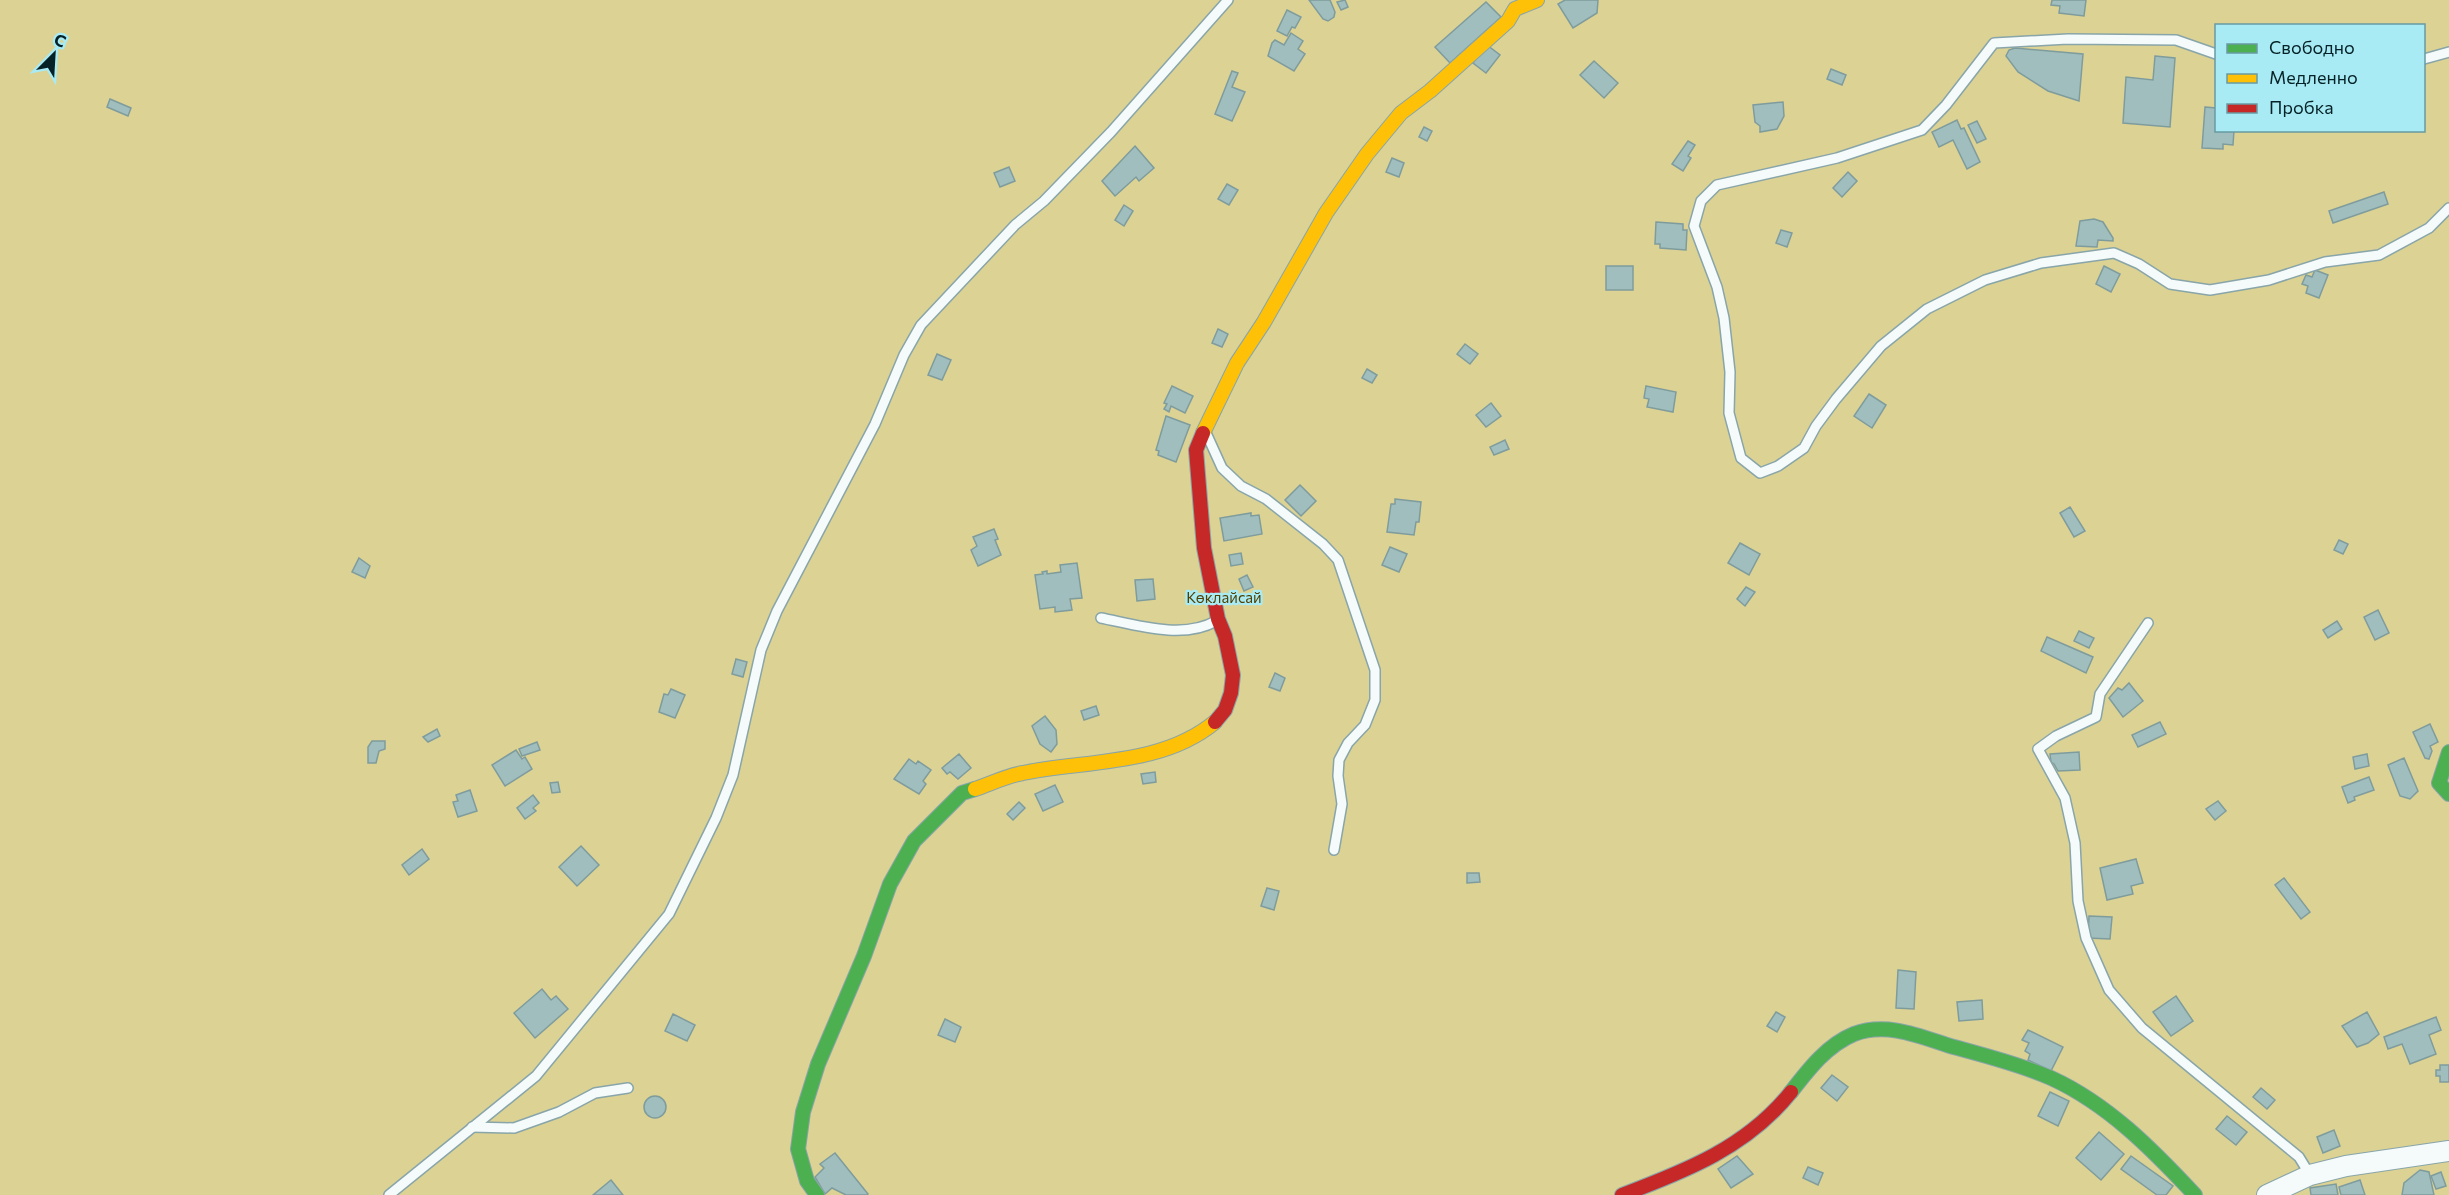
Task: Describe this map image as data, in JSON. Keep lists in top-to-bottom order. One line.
{"parks":["Көклайсай"],"legend":["Свободно","Медленно","Пробка"],"north":"top right"}
